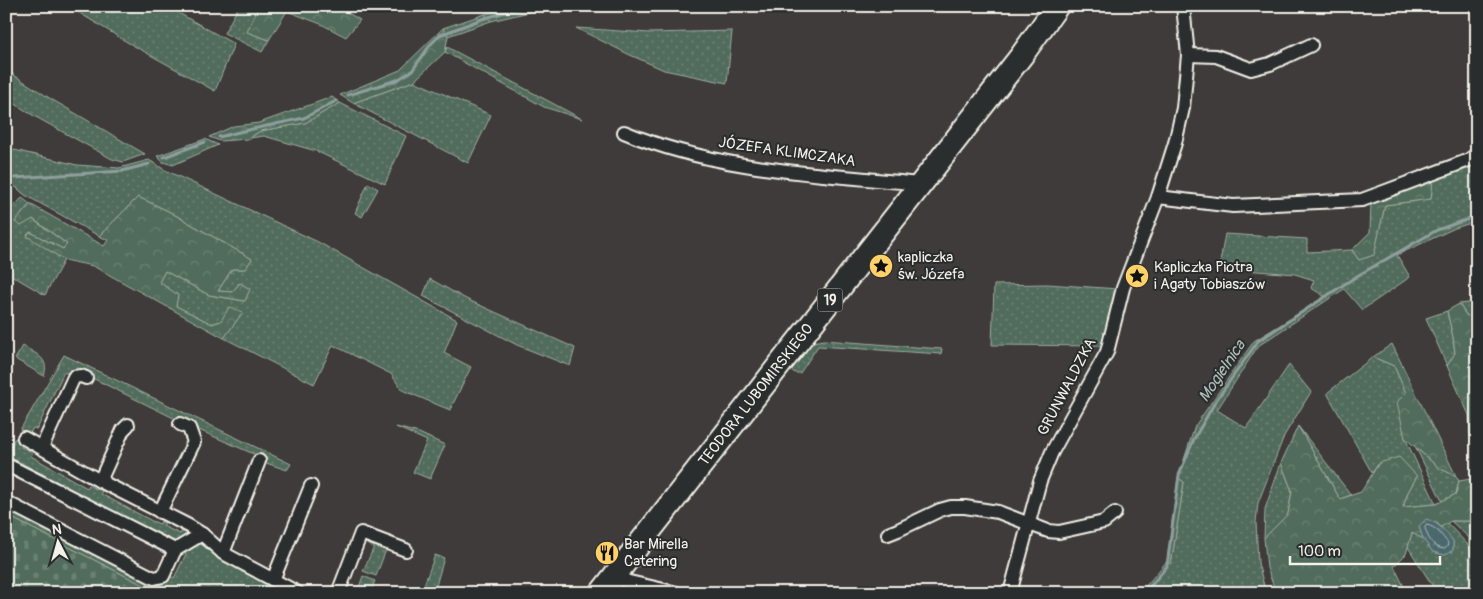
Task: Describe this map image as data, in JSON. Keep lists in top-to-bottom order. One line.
{"streets":{"highway":["19","TEODORA LUBOMIRSKIEGO"],"street":["JÓZEFA KLIMCZAKA","GRUNWALDZKA"]},"crossings":[["JÓZEFA KLIMCZAKA","TEODORA LUBOMIRSKIEGO"]],"water":["Mogielnica"],"places":{"place":["kapliczka św. Józefa","Kapliczka Piotra i Agaty Tobiaszów"],"restaurant":["Bar Mirella Catering"]},"scale_bar":"100 m","north":"top"}
